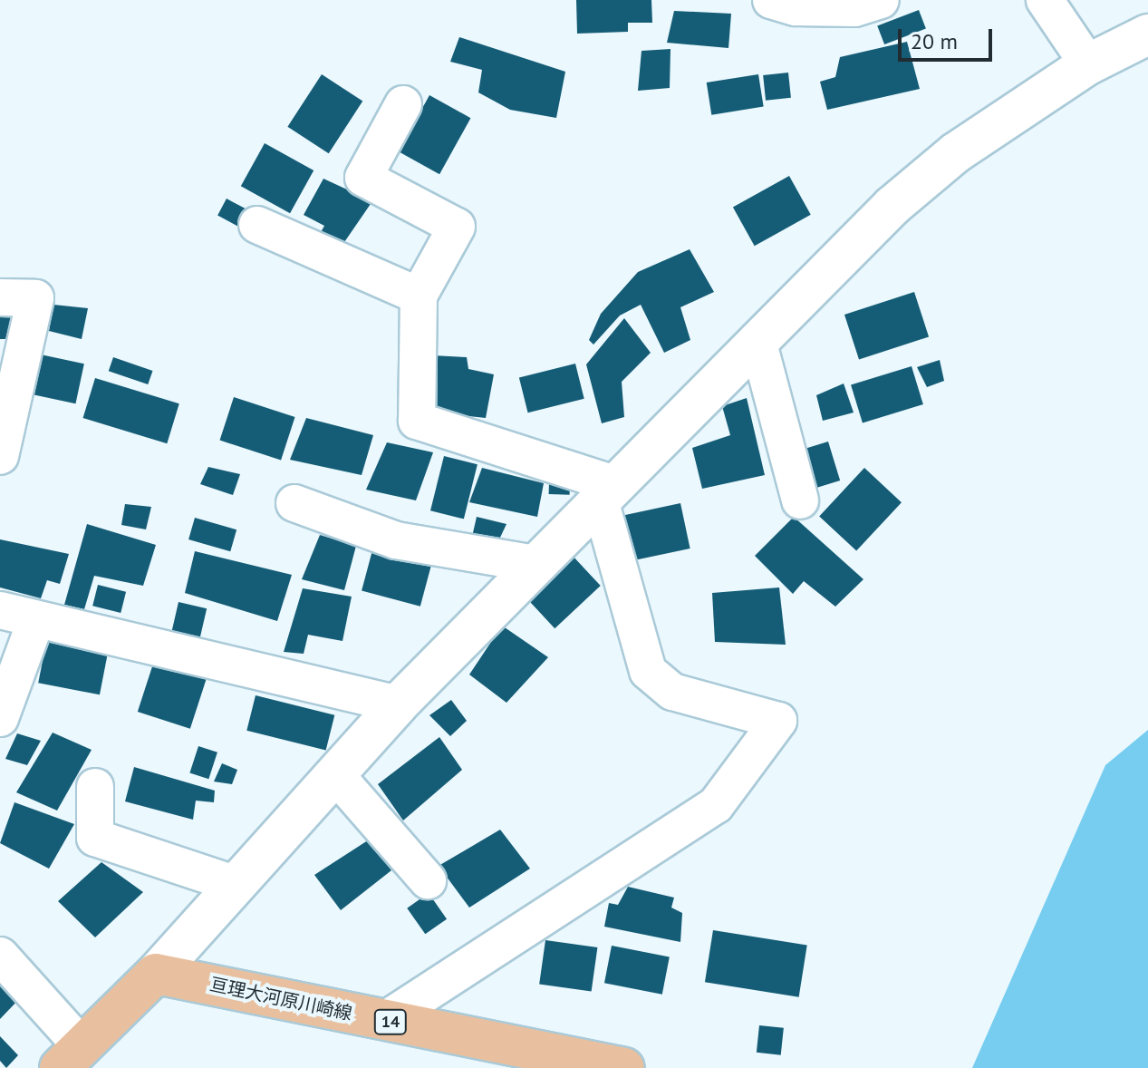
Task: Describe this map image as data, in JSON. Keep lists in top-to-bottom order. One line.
{"streets":{"main road":["亘理大河原川崎線","14"]},"scale_bar":"20 m"}
